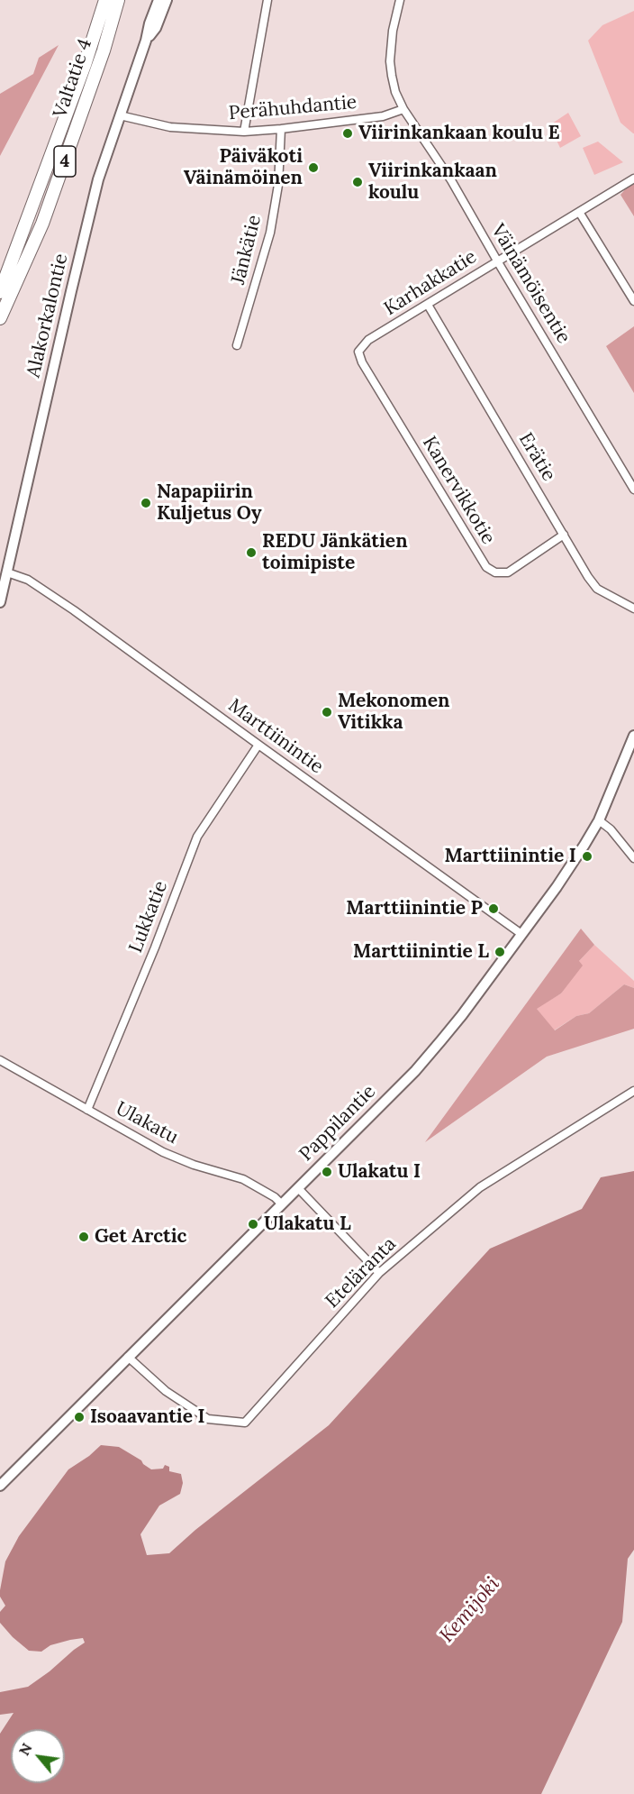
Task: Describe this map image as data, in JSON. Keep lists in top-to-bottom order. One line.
{"streets":{"highway":["Valtatie 4","4"],"street":["Perähuhdantie","Jänkätie","Karhakkatie","Väinämöisentie","Alakorkalontie","Erätie","Kanervikkotie","Marttiinintie","Lukkatie","Ulakatu","Pappilantie","Eteläranta"]},"crossings":[["Perähuhdantie","Jänkätie"],["Perähuhdantie","Väinämöisentie"],["Perähuhdantie","Alakorkalontie"],["Karhakkatie","Väinämöisentie"],["Karhakkatie","Erätie"],["Karhakkatie","Kanervikkotie"],["Alakorkalontie","Marttiinintie"],["Erätie","Kanervikkotie"],["Marttiinintie","Lukkatie"],["Marttiinintie","Pappilantie"],["Lukkatie","Ulakatu"],["Ulakatu","Pappilantie"],["Pappilantie","Eteläranta"]],"water":["Kemijoki"],"places":["Viirinkankaan koulu E","Päiväkoti Väinämöinen","Viirinkankaan koulu","Napapiirin Kuljetus Oy","REDU Jänkätien toimipiste","Mekonomen Vitikka","Marttiinintie I","Marttiinintie P","Marttiinintie L","Ulakatu I","Ulakatu L","Get Arctic","Isoaavantie I"],"north":"top left"}
